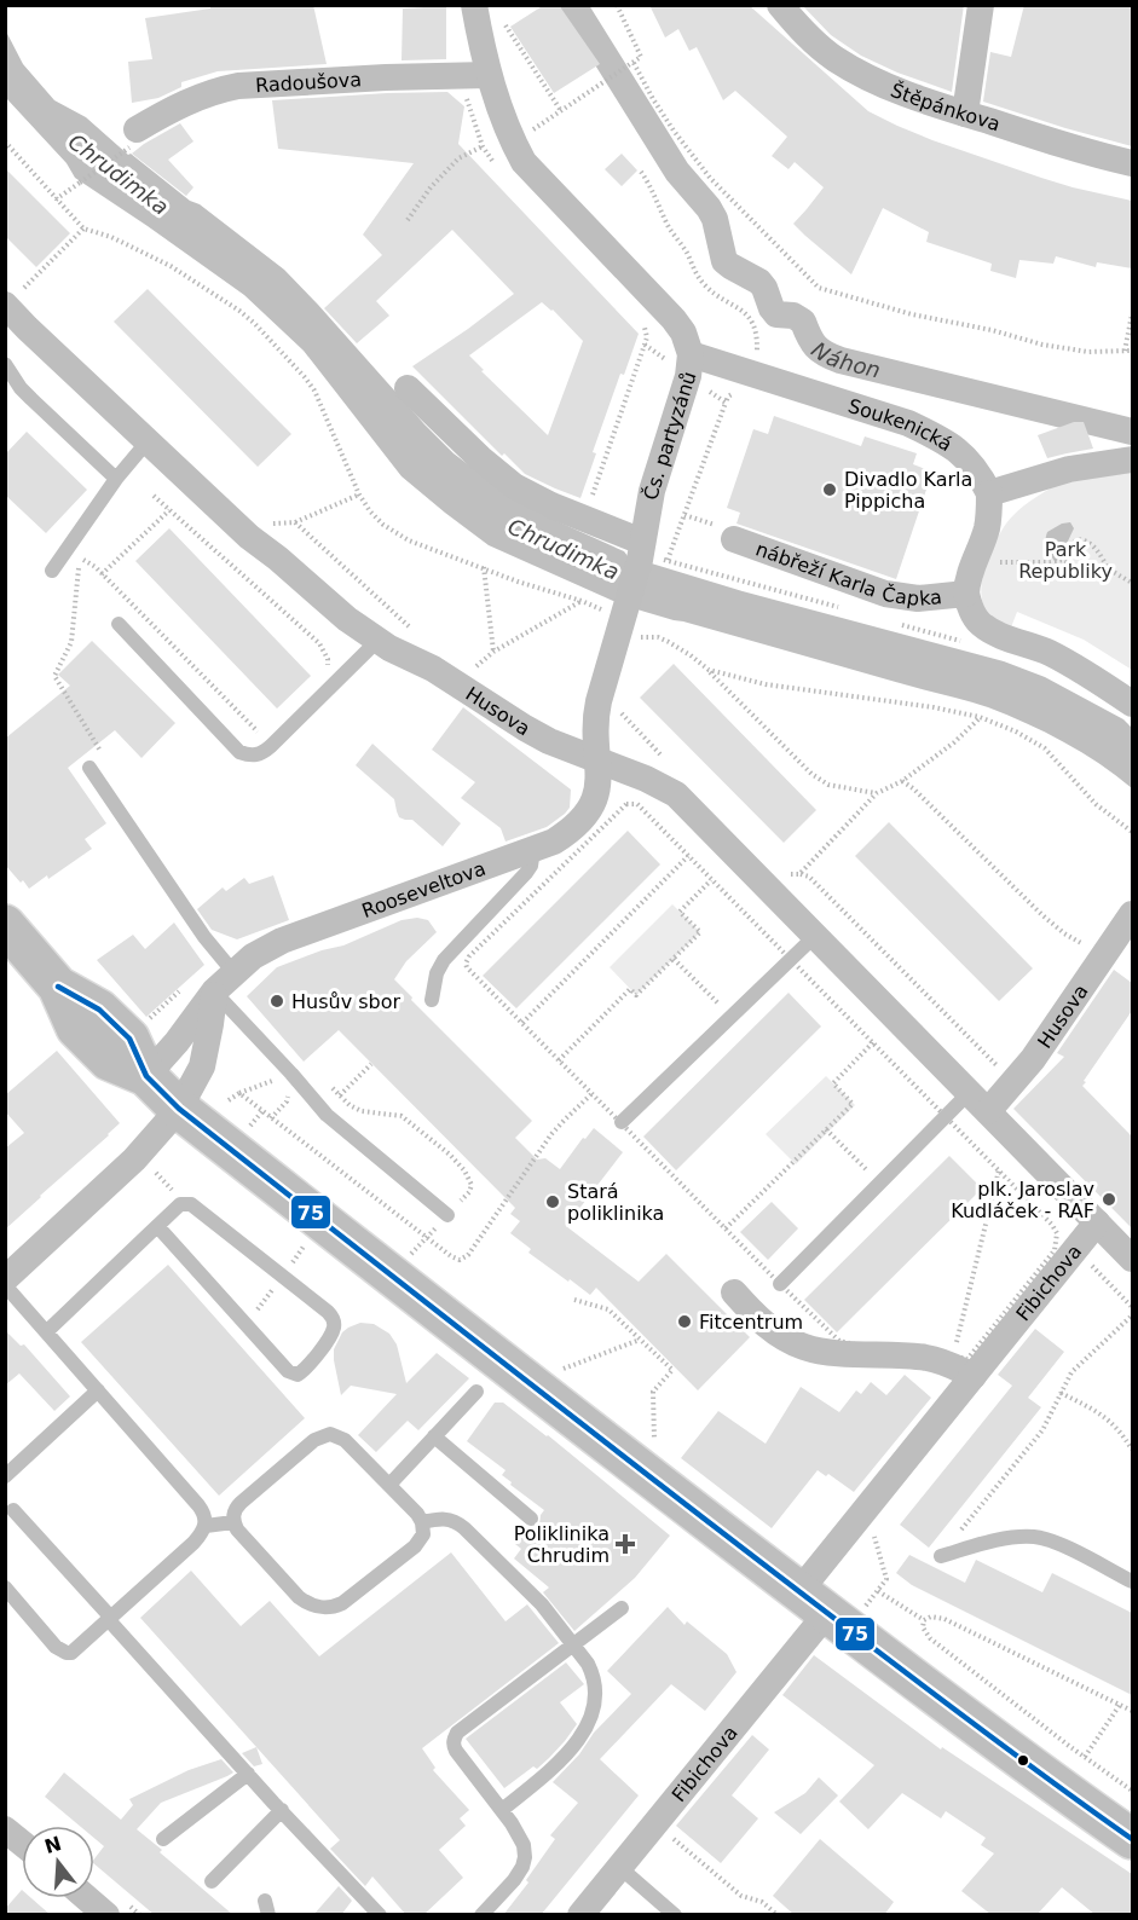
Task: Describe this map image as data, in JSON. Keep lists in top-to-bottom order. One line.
{"streets":{"street":["Radoušova","Štěpánkova","Soukenická","Čs. partyzánů","nábřeží Karla Čapka","Husova","Rooseveltova","Fibichova"]},"crossings":[["Radoušova","Čs. partyzánů"],["Soukenická","Čs. partyzánů"],["Soukenická","nábřeží Karla Čapka"],["Čs. partyzánů","Husova"],["Čs. partyzánů","Rooseveltova"],["Husova","Rooseveltova"],["Husova","Fibichova"]],"water":["Chrudimka","Náhon"],"parks":["Park Republiky"],"places":{"other":["Divadlo Karla Pippicha","Husův sbor","plk. Jaroslav Kudláček - RAF","Stará poliklinika","Fitcentrum"],"health":["Poliklinika Chrudim"]},"lines":["transit line 75"],"north":"top"}
